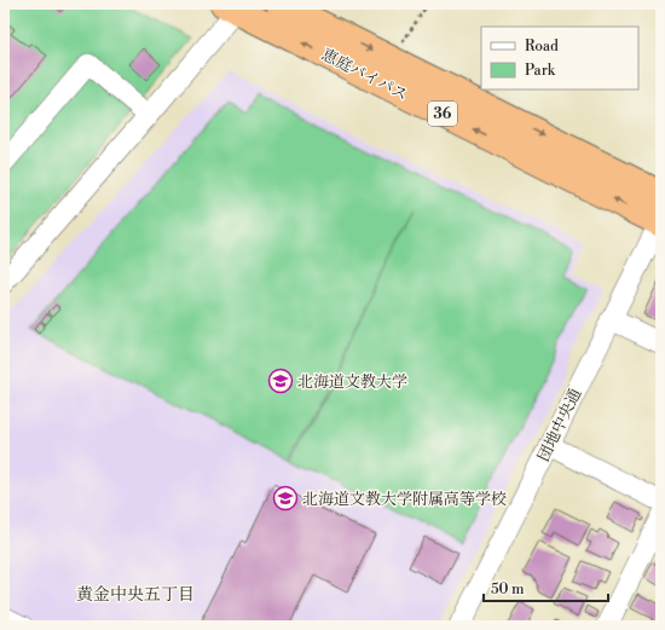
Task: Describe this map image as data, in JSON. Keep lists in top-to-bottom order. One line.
{"streets":{"highway":["恵庭バイパス","36"],"street":["団地中央通"]},"crossings":[["恵庭バイパス","団地中央通"]],"districts":["黄金中央五丁目"],"places":{"school or university":["北海道文教大学","北海道文教大学附属高等学校"]},"legend":["Road","Park"],"scale_bar":"50 m"}
